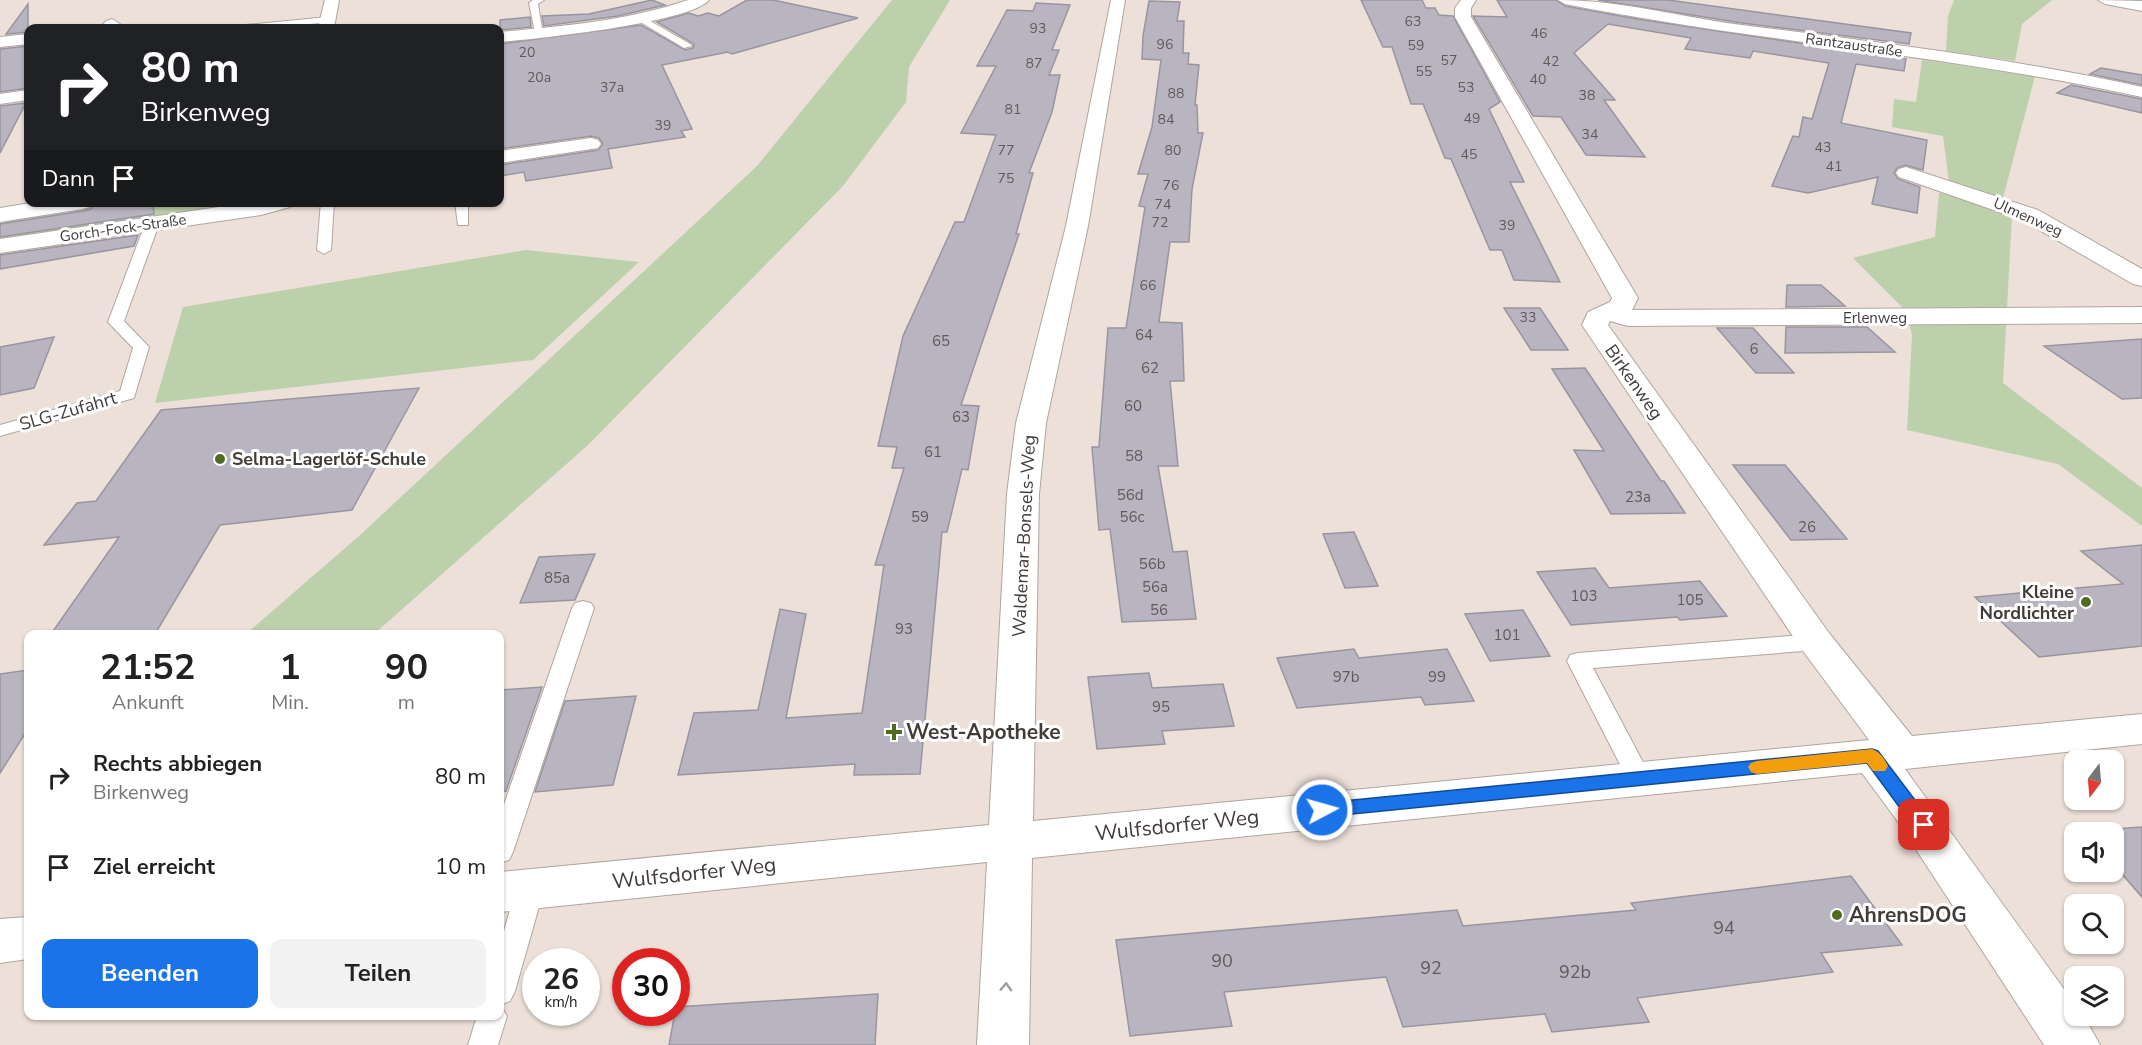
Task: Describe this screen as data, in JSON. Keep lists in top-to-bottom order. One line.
{"streets":{"street":["Rantzaustraße","Ulmenweg","Gorch-Fock-Straße","Erlenweg","Birkenweg","Waldemar-Bonsels-Weg","Wulfsdorfer Weg"],"lane":["SLG-Zufahrt"]},"crossings":[["Gorch-Fock-Straße","SLG-Zufahrt"],["Erlenweg","Birkenweg"],["Birkenweg","Wulfsdorfer Weg"],["Waldemar-Bonsels-Weg","Wulfsdorfer Weg"]],"places":{"other":["Selma-Lagerlöf-Schule","Kleine Nordlichter","AhrensDOG"],"health":["West-Apotheke"]},"house_numbers":["63","93","46","96","59","20","57","42","87","55","20a","40","37a","53","88","38","81","49","84","39","34","43","77","80","45","41","75","76","74","72","39","66","33","64","65","6","62","60","63","61","58","56d","23a","59","56c","26","56b","85a","56a","103","105","56","93","101","97b","99","95","94","90","92","92b"],"north":"bottom","page":{"turn":["80 m","Birkenweg"],"then":"Dann","eta":["21:52","Ankunft","1","Min.","90","m"],"list":[{"name":"Rechts abbiegen","note":"Birkenweg","value":"80 m"},{"name":"Ziel erreicht","value":"10 m"}],"buttons":["Beenden","Teilen"],"speed":"26 km/h","limit":"30"}}
